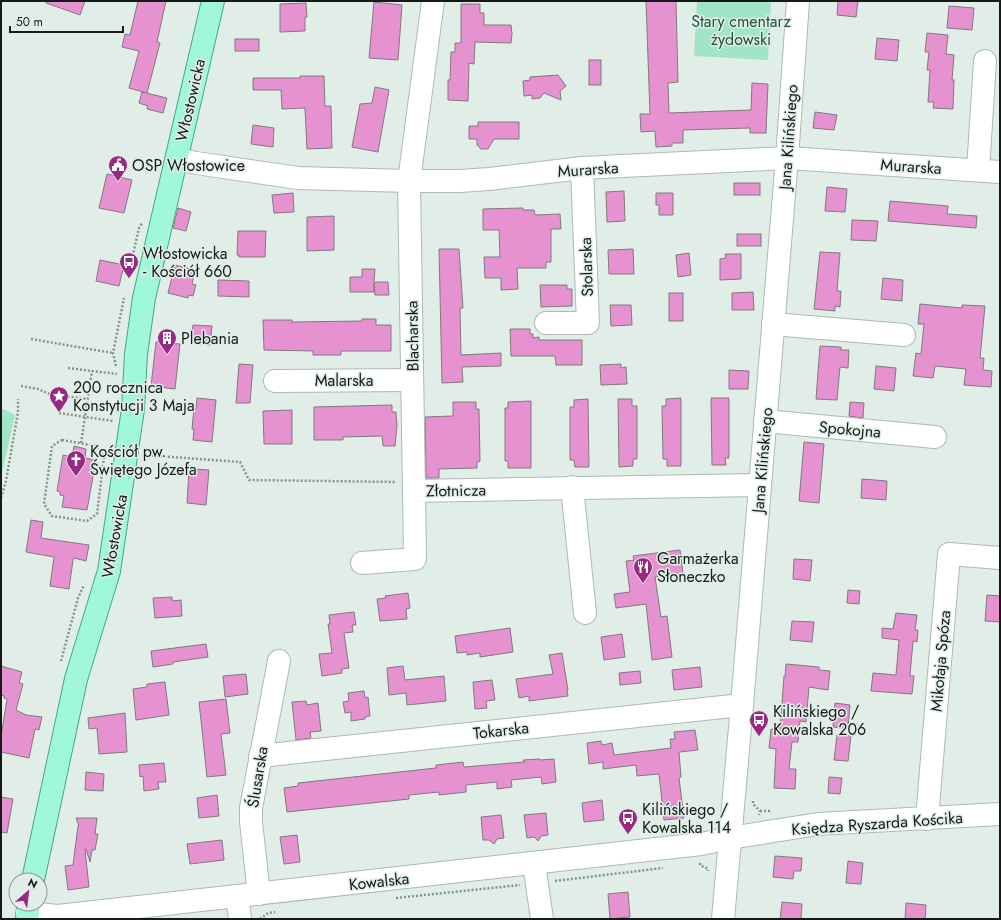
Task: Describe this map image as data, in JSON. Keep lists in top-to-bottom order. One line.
{"streets":{"main road":["Włostowicka"],"street":["Jana Kilińskiego","Murarska","Stolarska","Blacharska","Malarska","Spokojna","Złotnicza","Mikołaja Spóza","Tokarska","Ślusarska","Księdza Ryszarda Kościka","Kowalska"]},"crossings":[["Włostowicka","Murarska"],["Jana Kilińskiego","Murarska"],["Jana Kilińskiego","Spokojna"],["Jana Kilińskiego","Złotnicza"],["Jana Kilińskiego","Tokarska"],["Jana Kilińskiego","Księdza Ryszarda Kościka"],["Jana Kilińskiego","Kowalska"],["Murarska","Stolarska"],["Murarska","Blacharska"],["Blacharska","Malarska"],["Blacharska","Złotnicza"],["Mikołaja Spóza","Księdza Ryszarda Kościka"],["Tokarska","Ślusarska"],["Ślusarska","Kowalska"],["Księdza Ryszarda Kościka","Kowalska"]],"parks":["Stary cmentarz żydowski"],"places":{"public building":["OSP Włostowice"],"bus stop":["Włostowicka - Kościół 660","Kilińskiego / Kowalska 206","Kilińskiego / Kowalska 114"],"building":["Plebania"],"place":["200 rocznica Konstytucji 3 Maja"],"church":["Kościół pw. Świętego Józefa"],"restaurant":["Garmażerka Słoneczko"]},"scale_bar":"50 m","north":"top right"}
